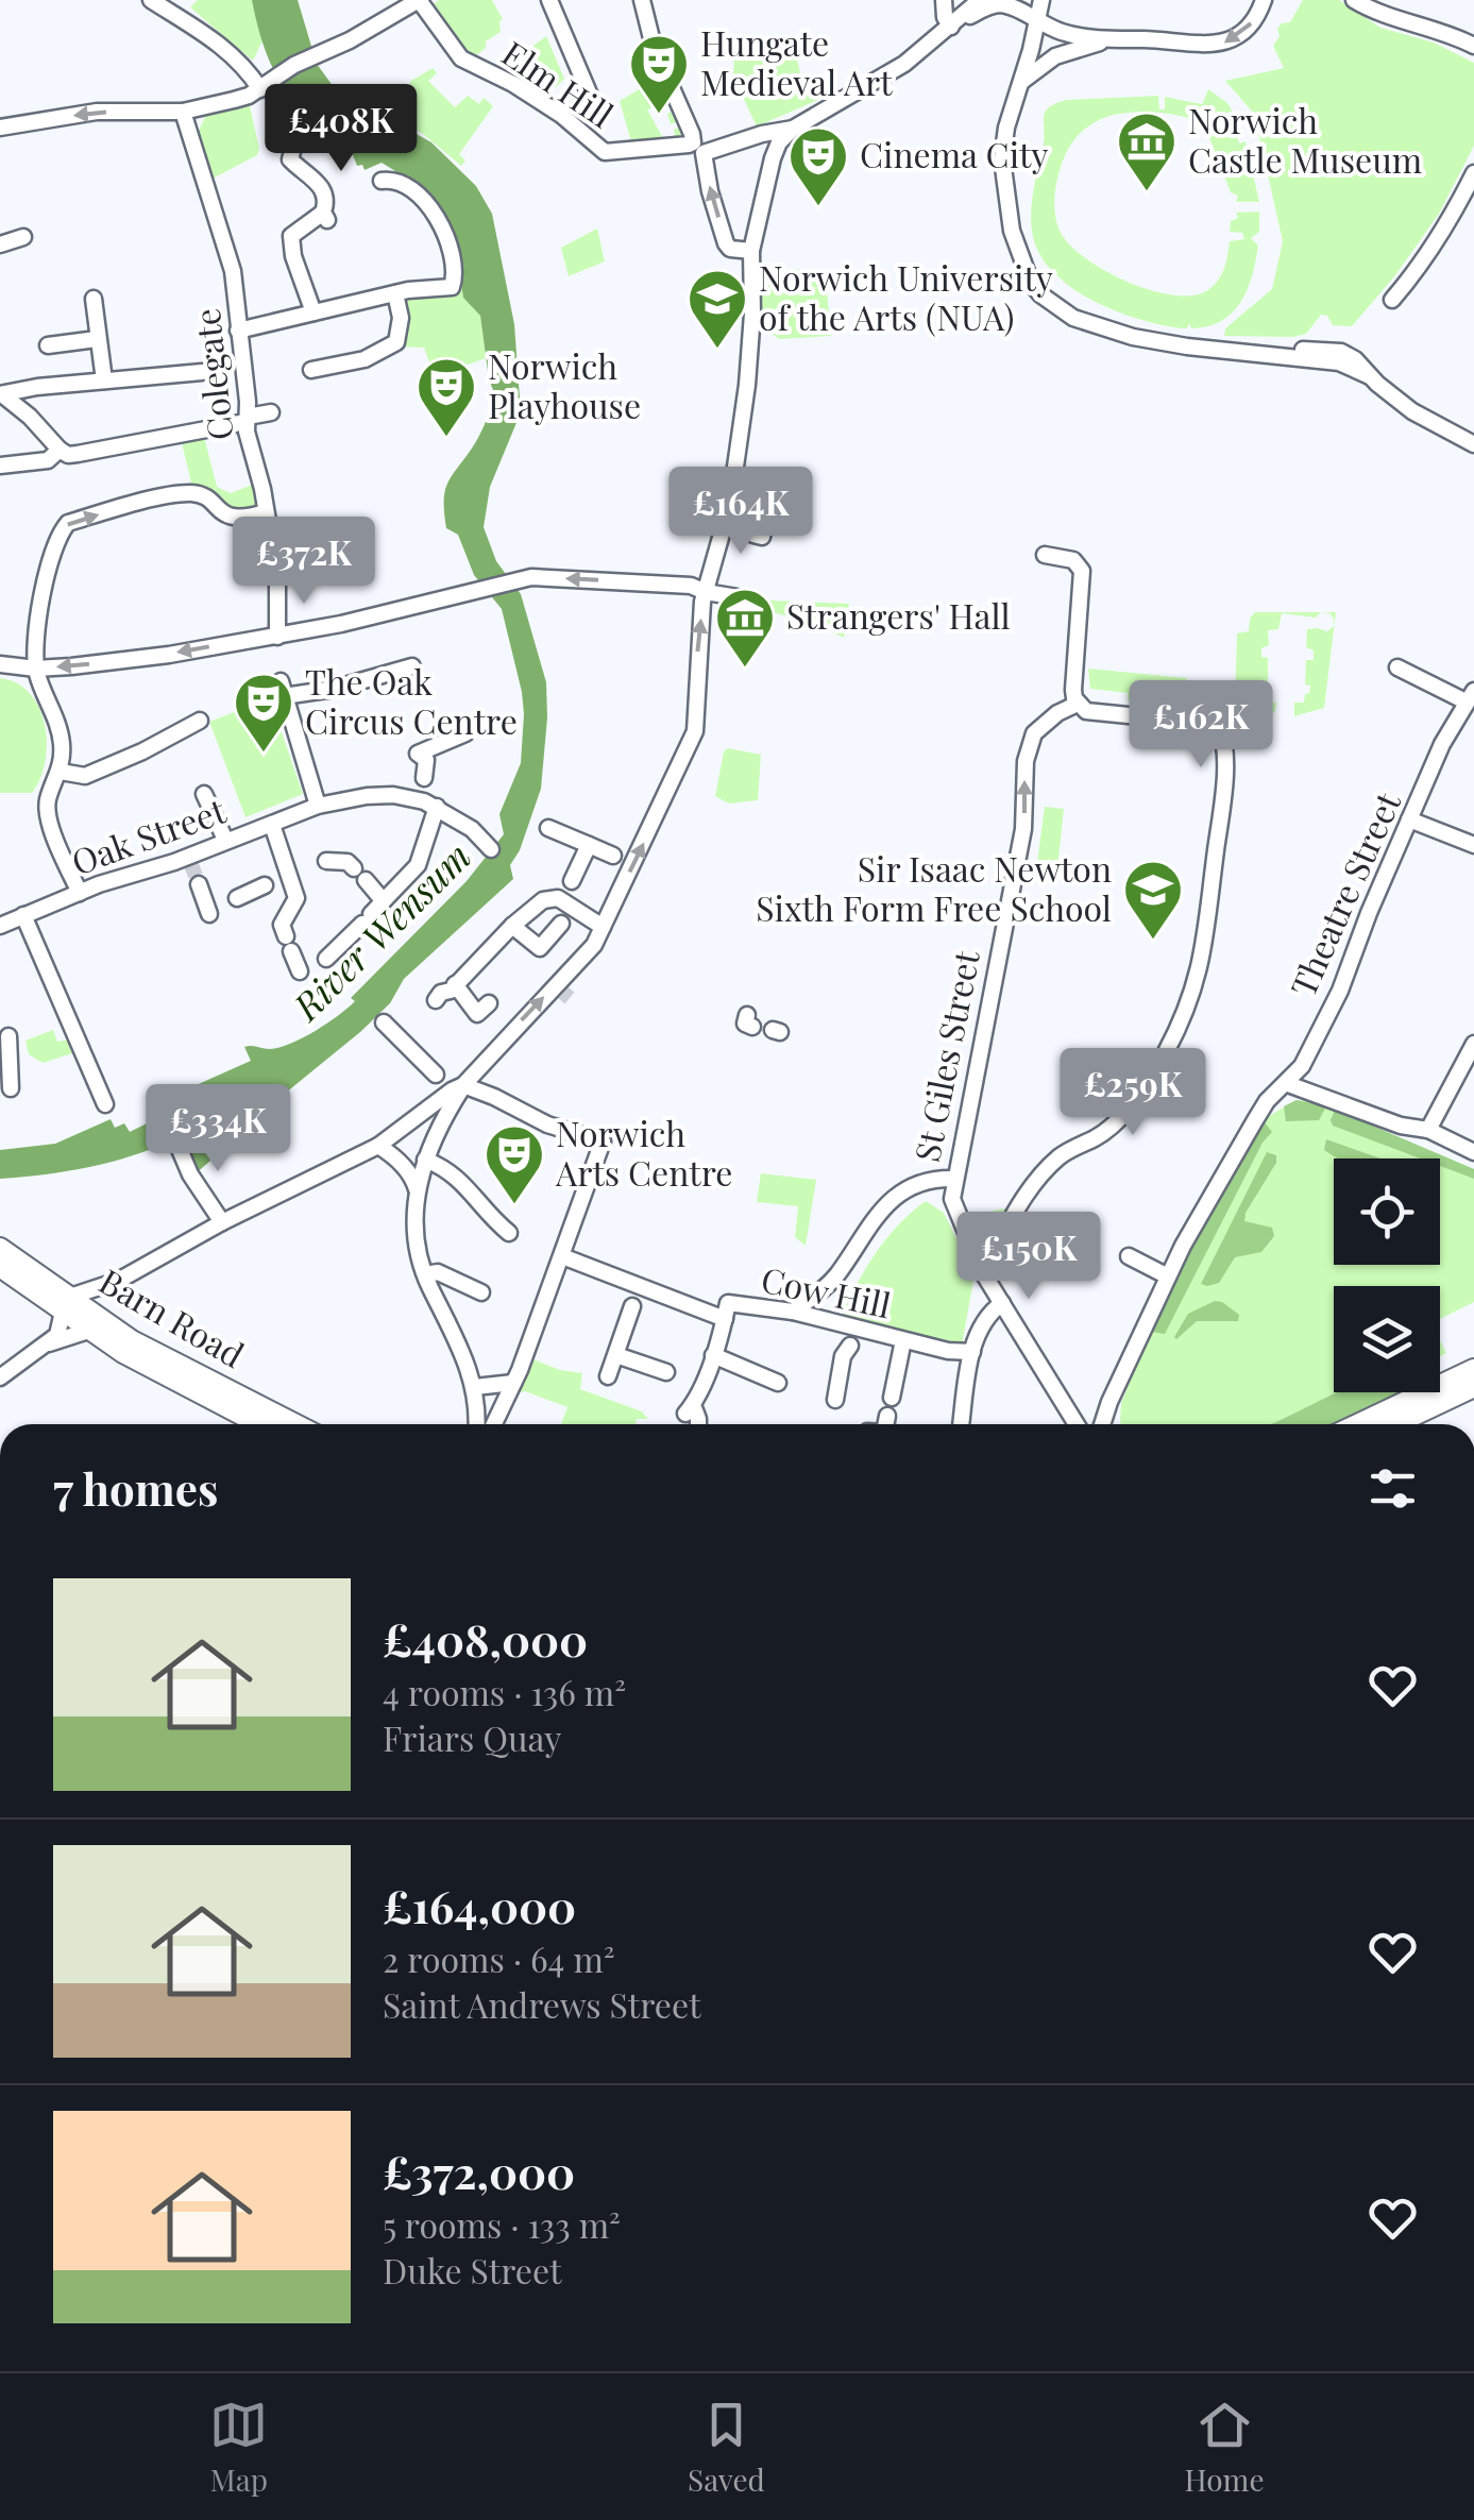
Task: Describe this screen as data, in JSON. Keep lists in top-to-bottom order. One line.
{"streets":{"main road":["Barn Road"],"street":["Elm Hill","Colegate","Oak Street","Theatre Street","St Giles Street","Cow Hill"]},"one_way":["St Giles Street"],"water":["River Wensum"],"places":{"theatre":["Hungate Medieval Art","Cinema City","Norwich Playhouse","The Oak Circus Centre","Norwich Arts Centre"],"museum":["Norwich Castle Museum","Strangers' Hall"],"school or university":["Norwich University of the Arts (NUA)","Sir Isaac Newton Sixth Form Free School"]},"page":{"price":["£408K","£164K","£372K","£162K","£259K","£334K","£150K"],"heading":"7 homes","list":[{"name":"£408,000","note":"4 rooms · 136 m² · Friars Quay"},{"name":"£164,000","note":"2 rooms · 64 m² · Saint Andrews Street"},{"name":"£372,000","note":"5 rooms · 133 m² · Duke Street"}],"tabs":["Map","Saved","Home"]}}
